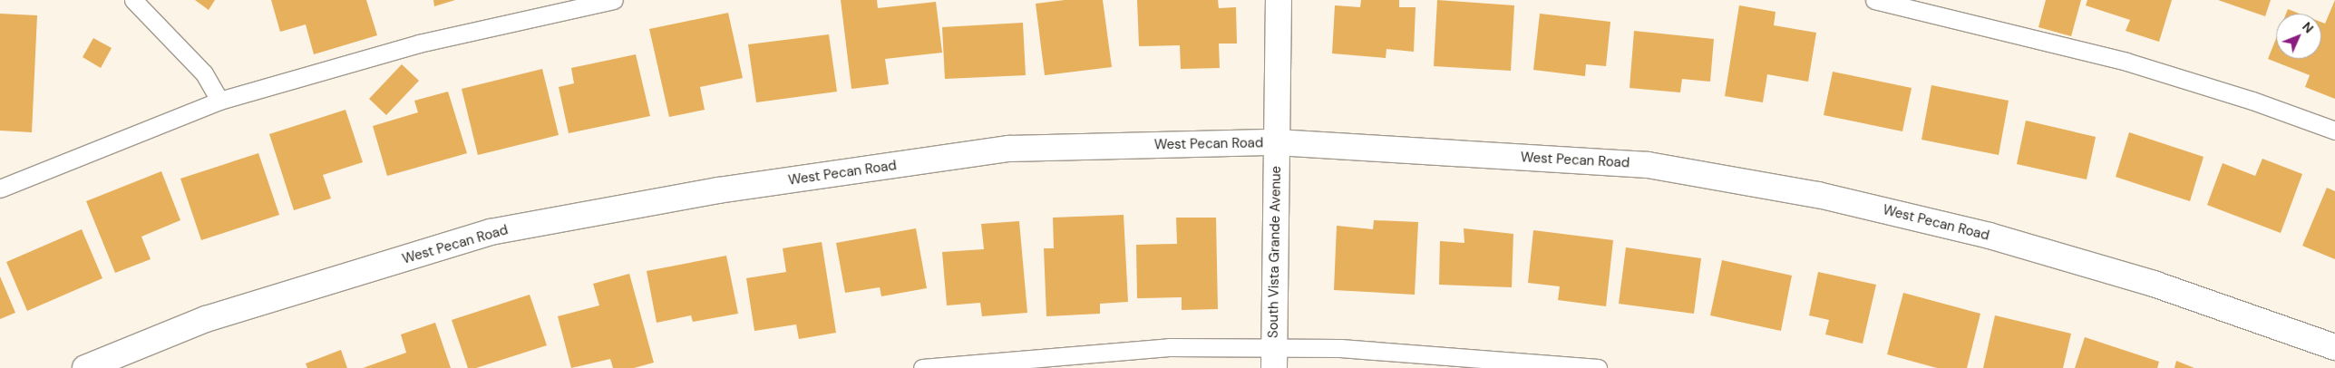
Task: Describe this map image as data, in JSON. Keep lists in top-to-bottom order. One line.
{"streets":{"street":["West Pecan Road","South Vista Grande Avenue"]},"crossings":[["West Pecan Road","South Vista Grande Avenue"]],"north":"top right"}
